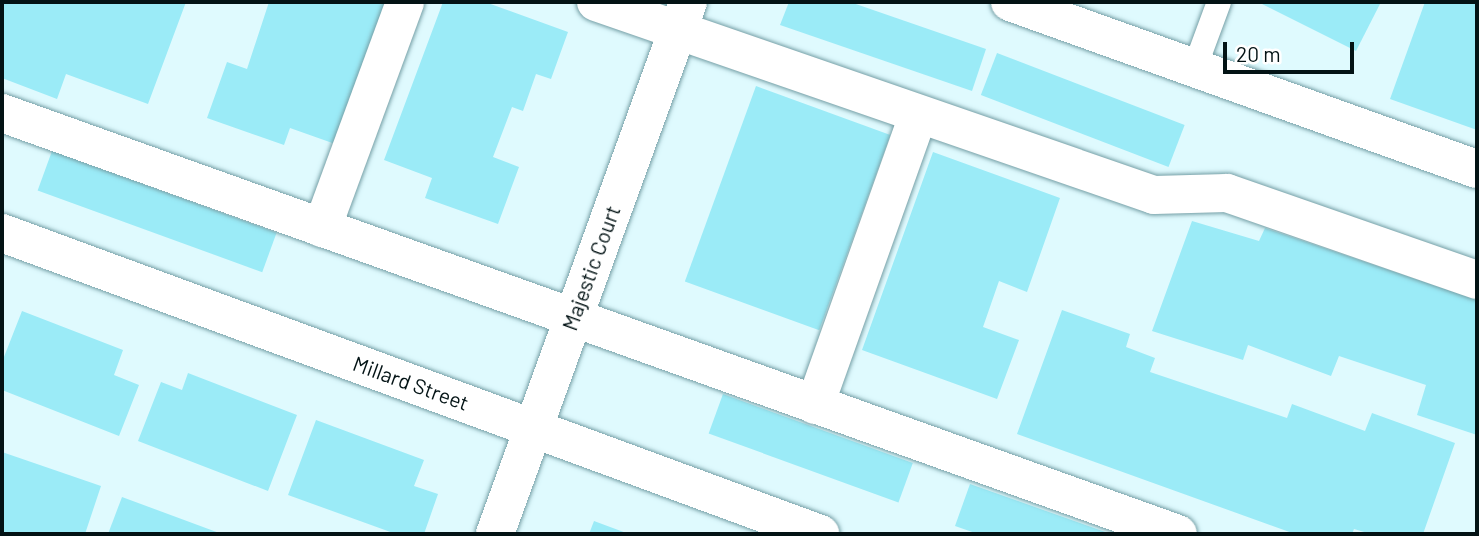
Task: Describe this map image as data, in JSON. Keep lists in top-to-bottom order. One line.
{"streets":{"street":["Majestic Court","Millard Street"]},"crossings":[["Majestic Court","Millard Street"]],"scale_bar":"20 m"}
